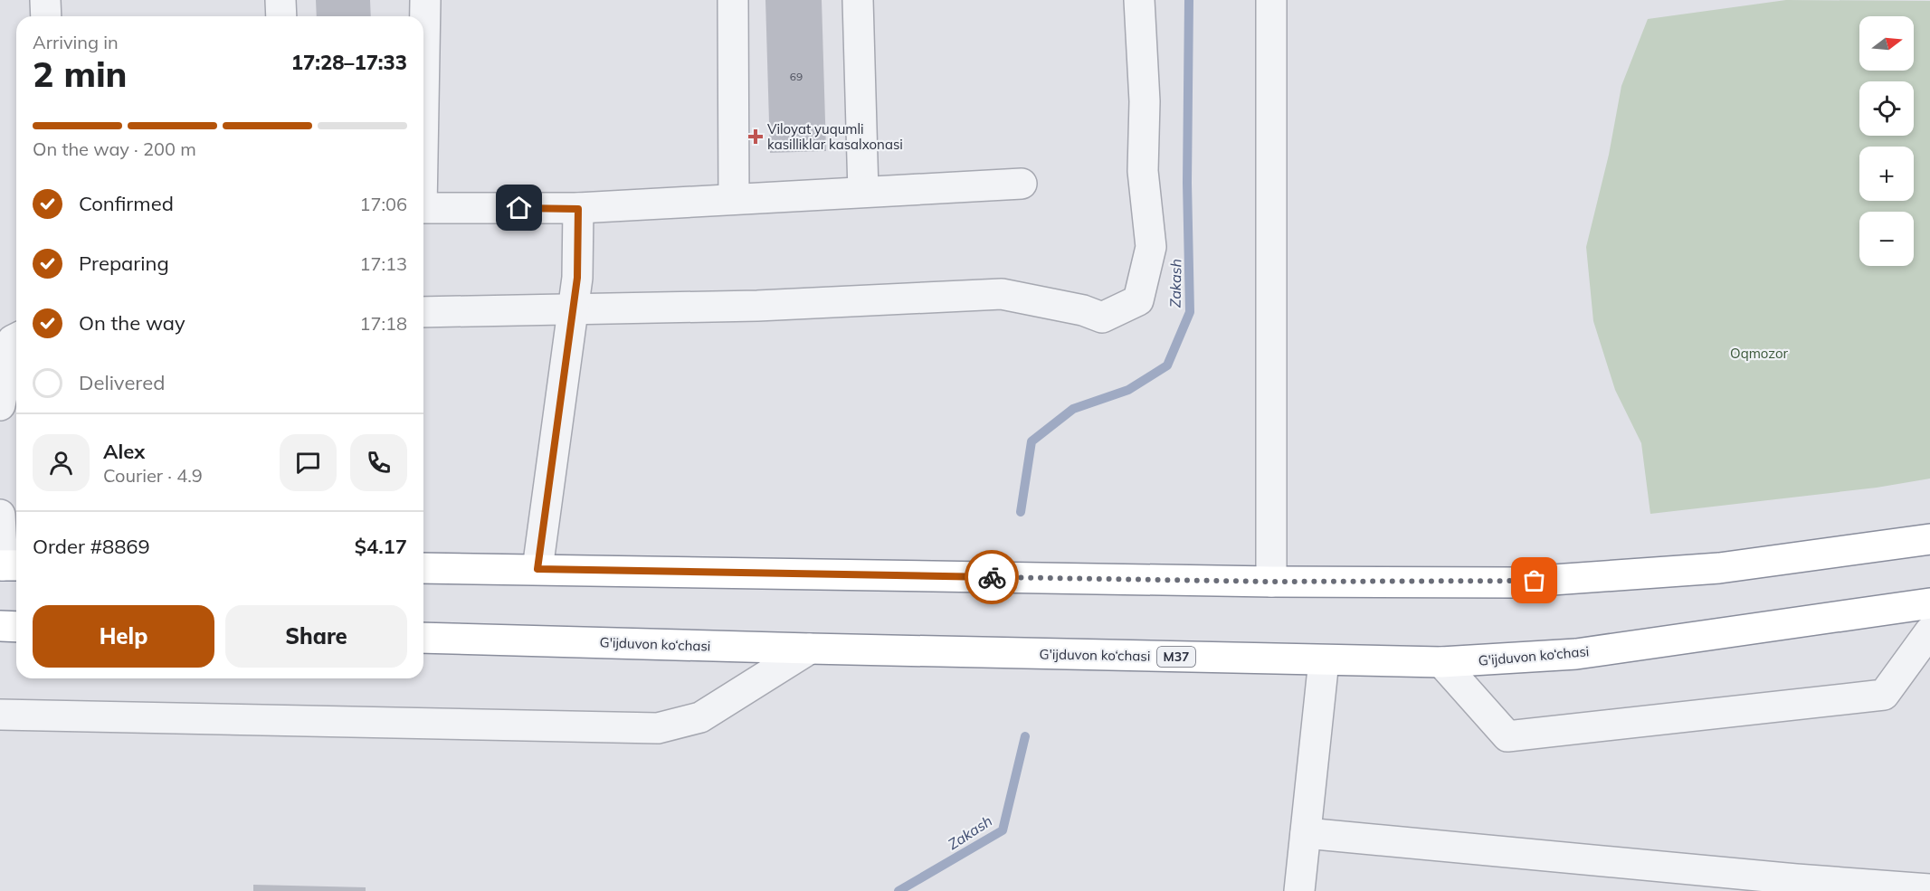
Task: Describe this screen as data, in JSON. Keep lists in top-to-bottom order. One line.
{"streets":{"highway":["G'ijduvon ko‘chasi","M37"]},"water":["Zakash"],"parks":["Oqmozor"],"places":{"health":["Viloyat yuqumli kasilliklar kasalxonasi"]},"house_numbers":["69"],"north":"right","page":{"map_buttons":["+","−"],"heading":["2 min","Arriving in","17:28–17:33"],"panel":["Alex","Courier · 4.9","Order #8869","$4.17"],"bar":"On the way · 200 m","list":[["Confirmed","17:06"],["Preparing","17:13"],["On the way","17:18"],"Delivered"],"buttons":["Help","Share"]}}
